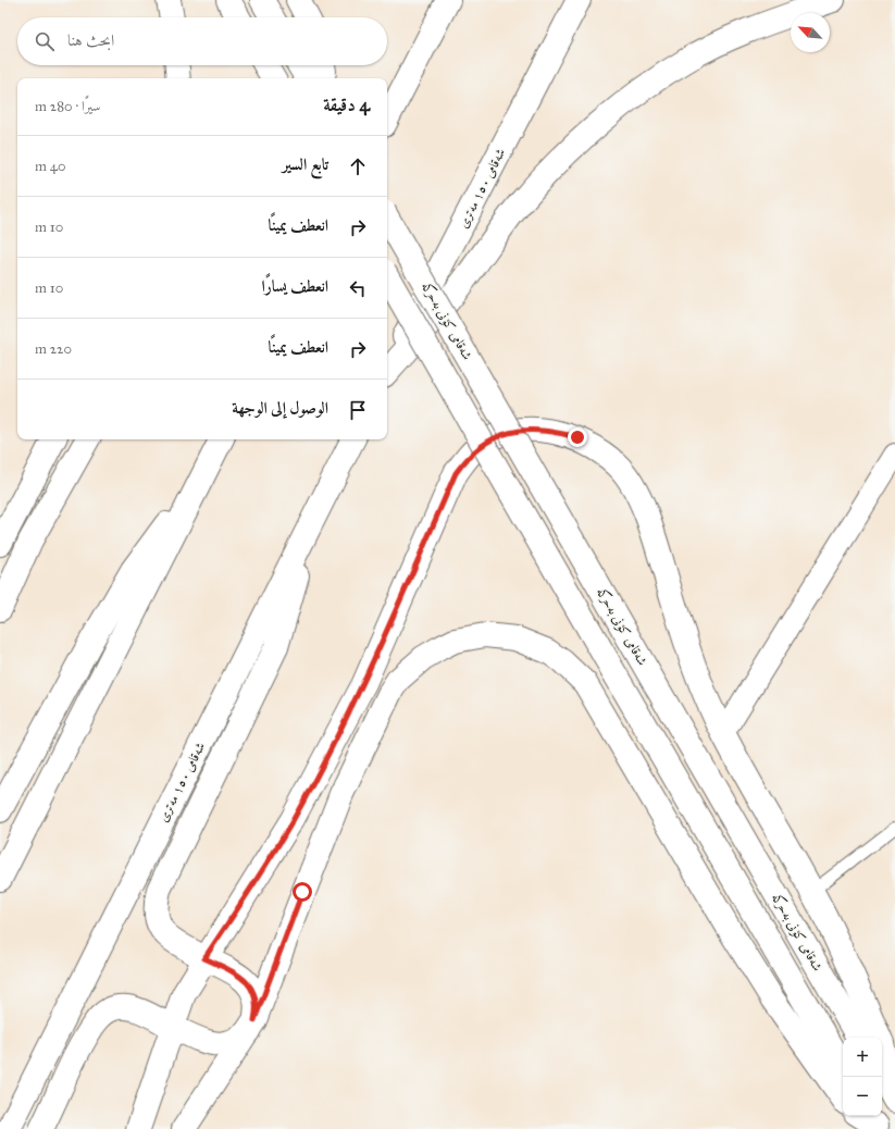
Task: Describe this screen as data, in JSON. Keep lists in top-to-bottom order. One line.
{"streets":{"main road":["شەقامی ١٥٠ مەتری","شەقامی کۆنی بەحرکە"]},"north":"top left","page":{"search":"ابحث هنا","heading":["4 دقيقة","سيرًا · 280 m"],"list":[["تابع السير","40 m"],["انعطف يمينًا","10 m"],["انعطف يسارًا","10 m"],["انعطف يمينًا","220 m"],"الوصول إلى الوجهة"],"map_buttons":["+","−"]}}
